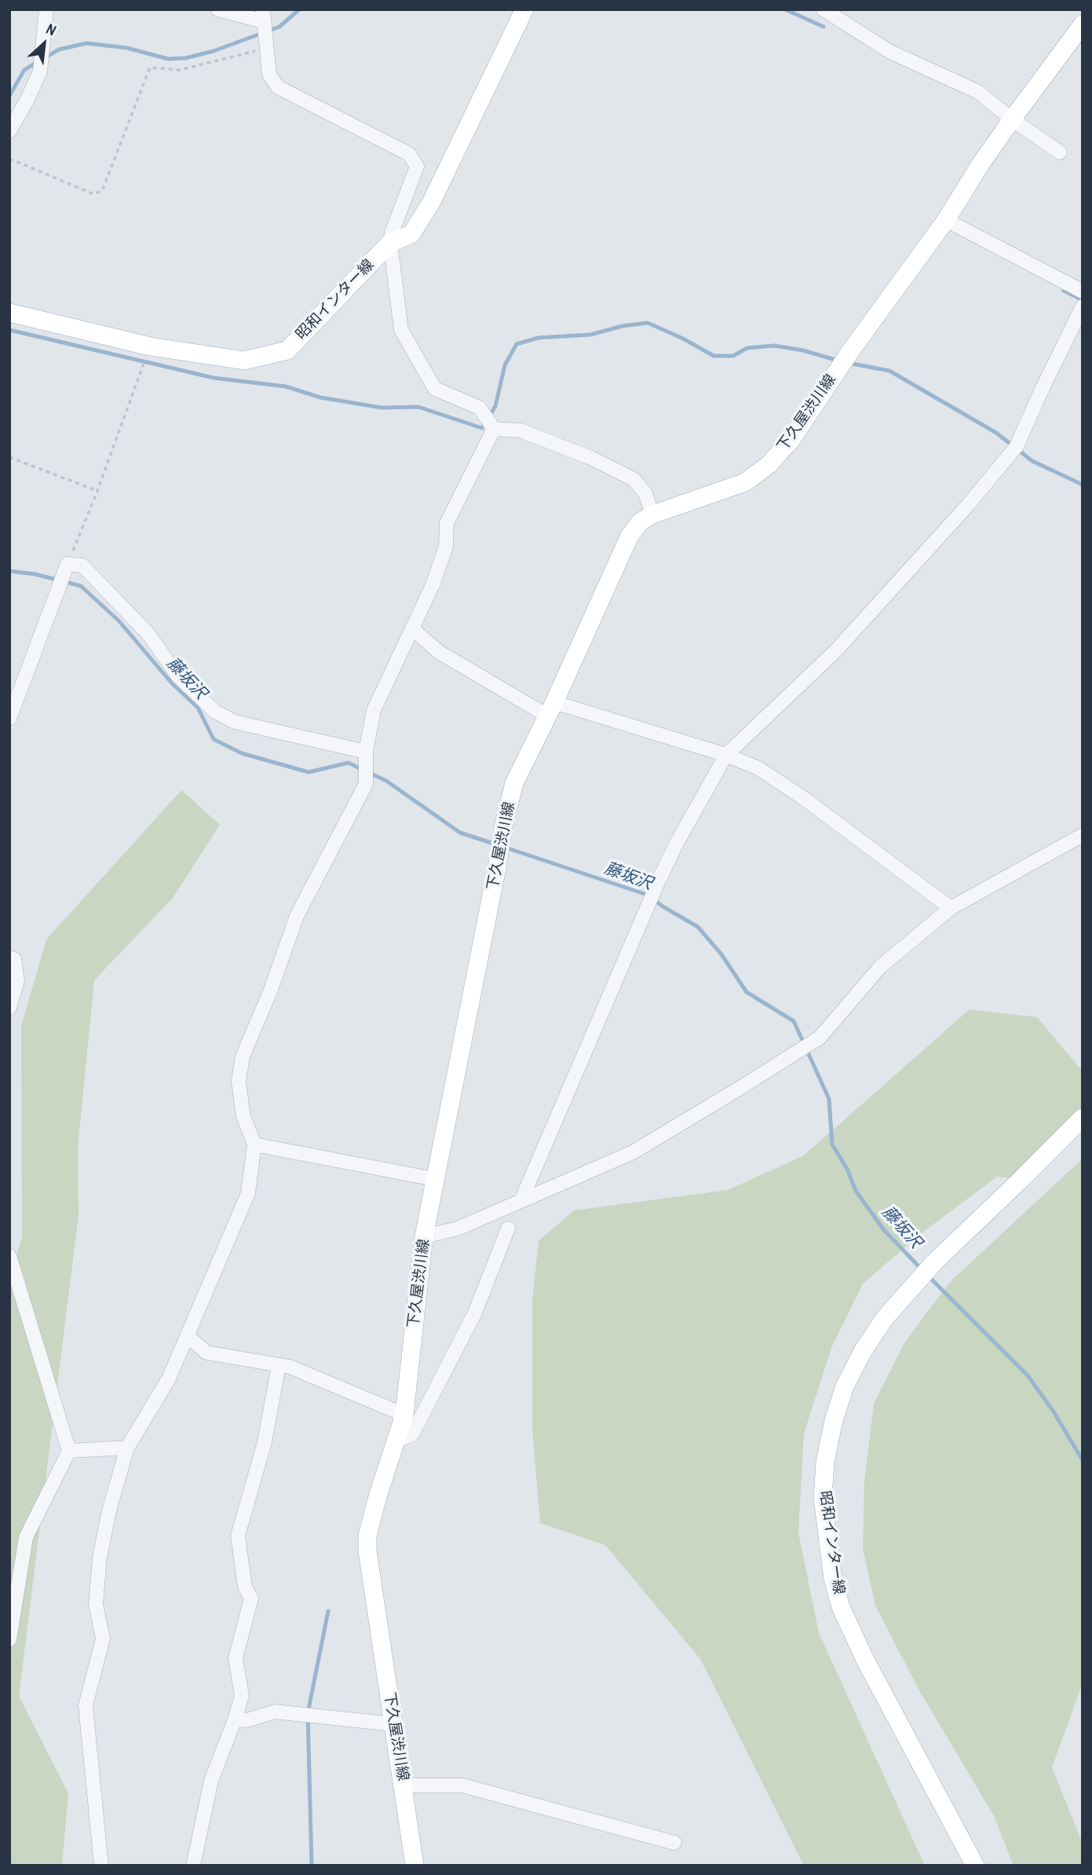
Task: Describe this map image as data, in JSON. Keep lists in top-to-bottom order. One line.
{"streets":{"main road":["昭和インター線","下久屋渋川線"]},"water":["藤坂沢"],"north":"top right"}
